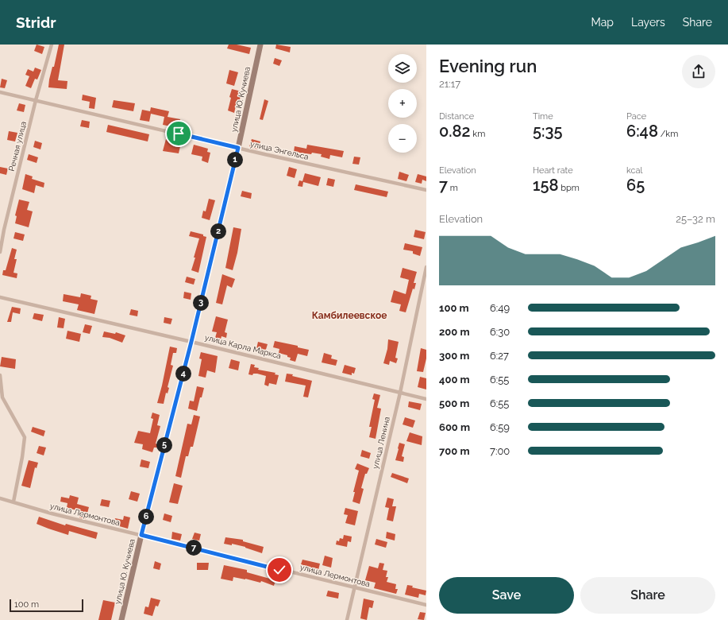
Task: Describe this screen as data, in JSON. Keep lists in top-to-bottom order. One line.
{"streets":{"street":["улица Ю. Кучиева","Речная улица","улица Энгельса","улица Карла Маркса","улица Ленина","улица Лермонтова"]},"crossings":[["улица Ю. Кучиева","улица Энгельса"],["улица Ю. Кучиева","улица Карла Маркса"],["улица Ю. Кучиева","улица Лермонтова"],["Речная улица","улица Энгельса"],["улица Карла Маркса","улица Ленина"],["улица Ленина","улица Лермонтова"]],"districts":["Камбилеевское"],"scale_bar":"100 m","page":{"header":"Stridr","nav":["Map","Layers","Share"],"heading":["Evening run","21:17"],"map_buttons":["+","−"],"stats":[["Distance","0.82 km"],["Time","5:35"],["Pace","6:48 /km"],["Elevation","7 m"],["Heart rate","158 bpm"],["kcal","65"]],"pins":["1","2","3","4","5","6","7"],"chart":["Elevation","25–32 m"],"list":[{"name":"100 m","note":"6:49"},{"name":"200 m","note":"6:30"},{"name":"300 m","note":"6:27"},{"name":"400 m","note":"6:55"},{"name":"500 m","note":"6:55"},{"name":"600 m","note":"6:59"},{"name":"700 m","note":"7:00"}],"buttons":["Save","Share"],"scale":"100 m"}}
